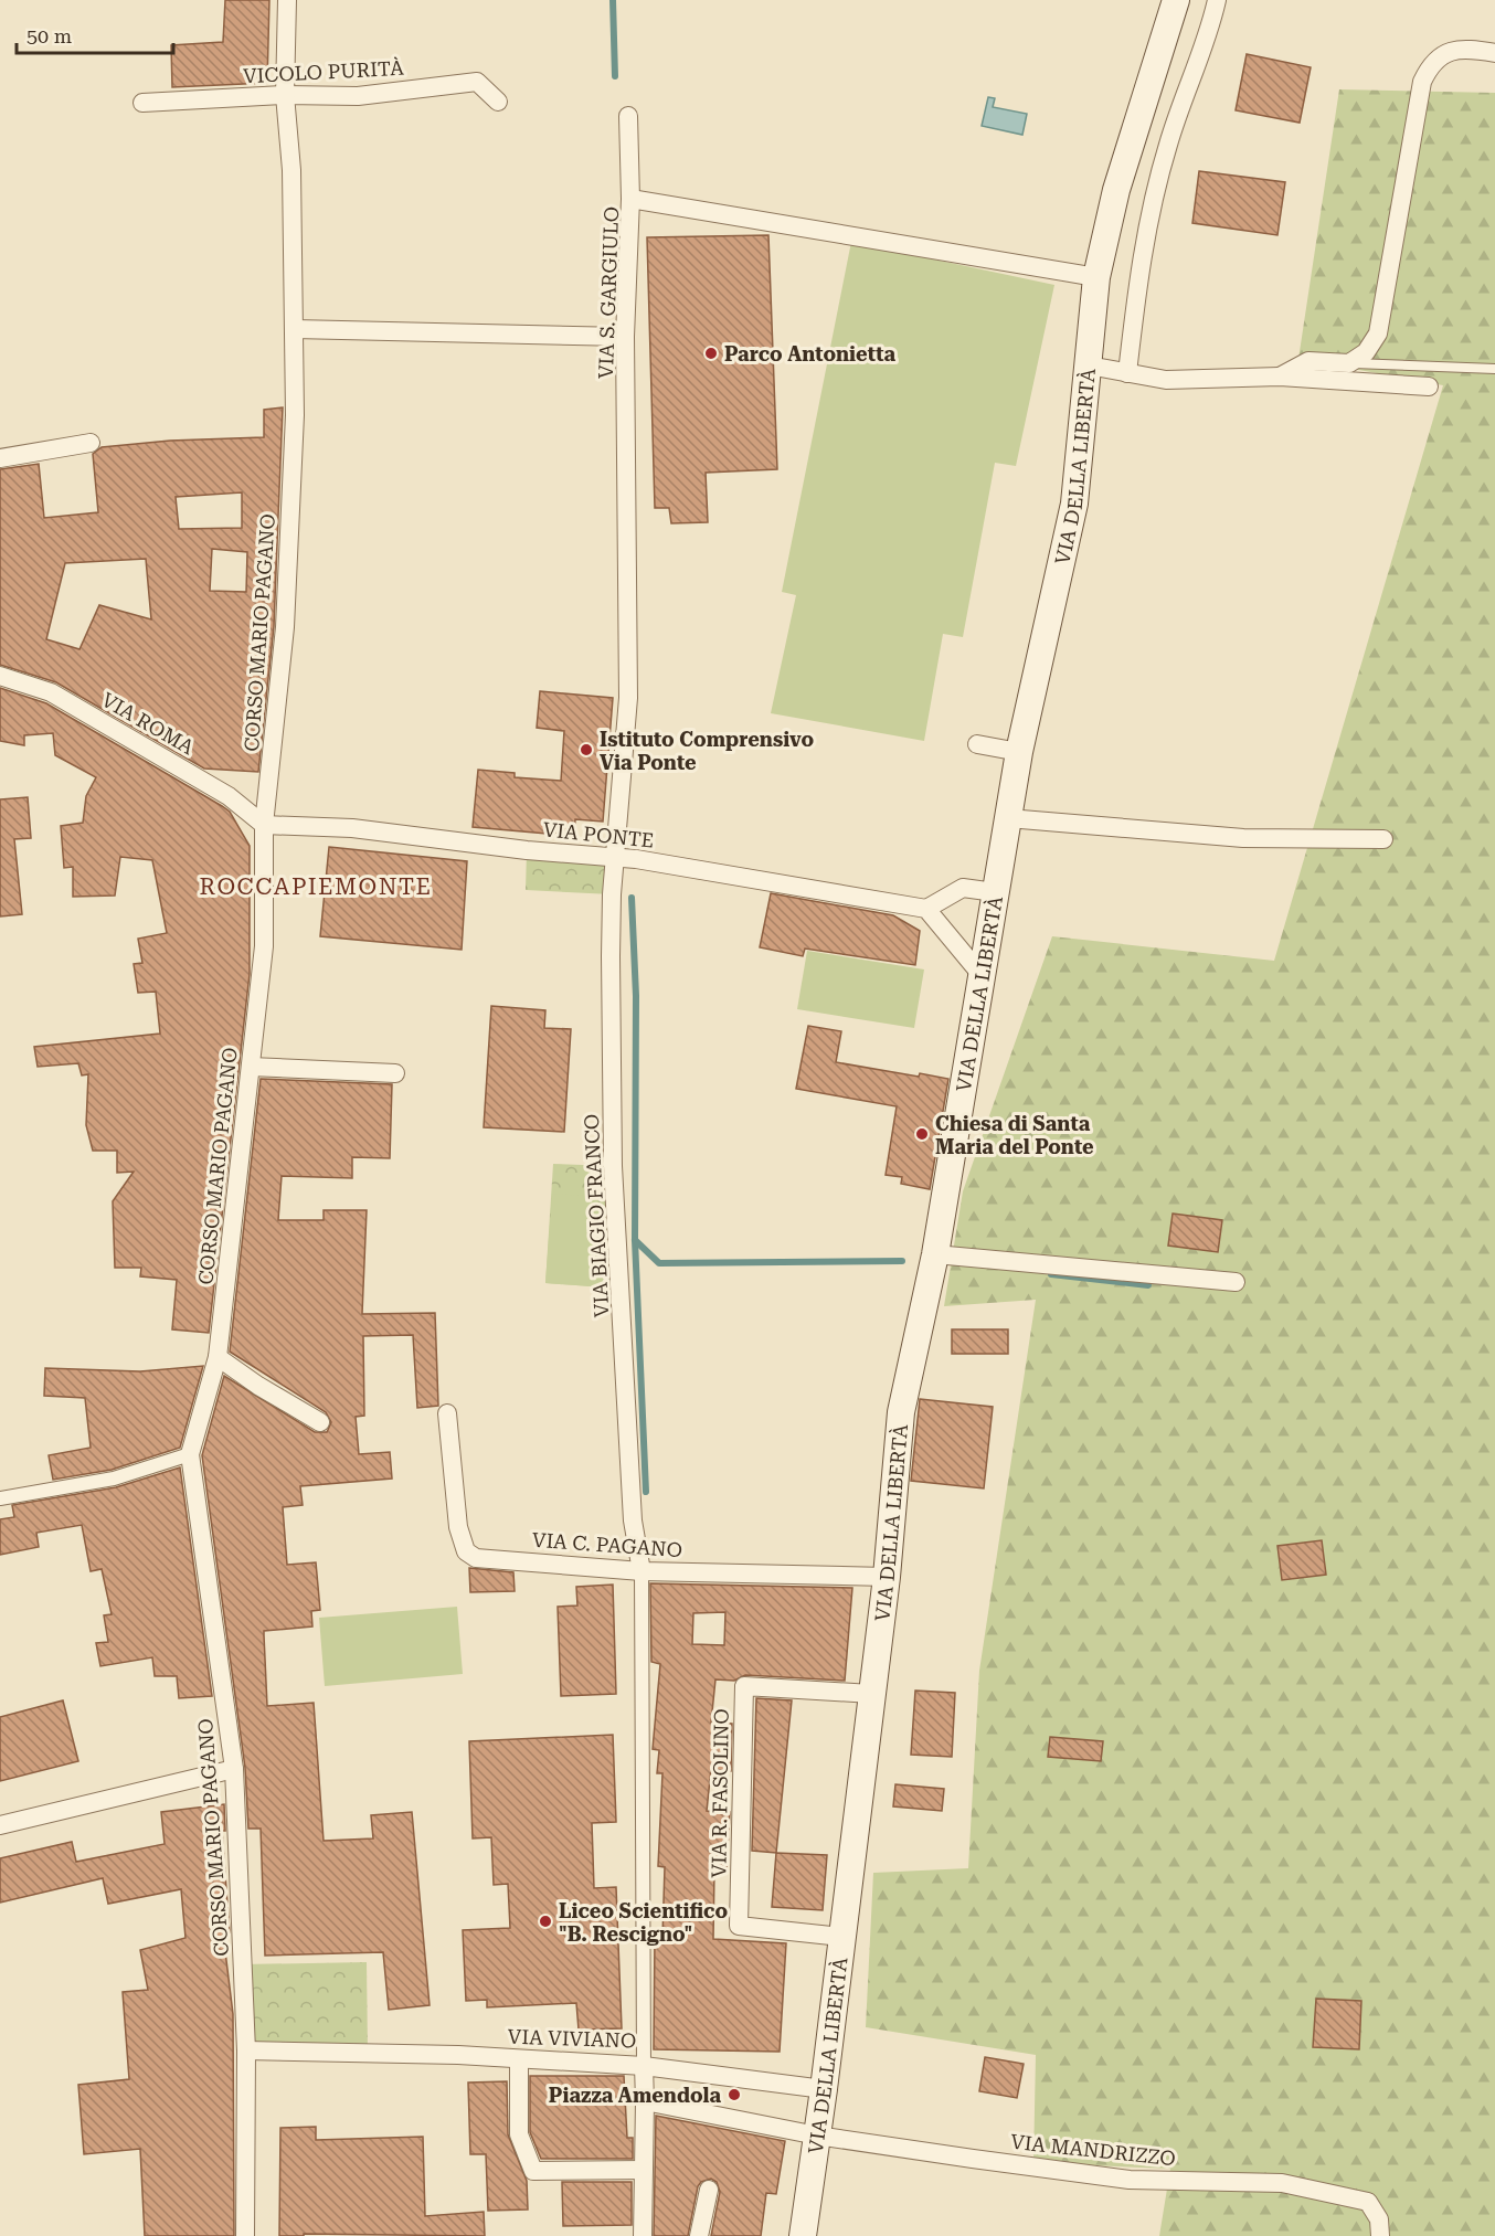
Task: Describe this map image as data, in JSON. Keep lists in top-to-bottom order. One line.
{"streets":{"main road":["VIA DELLA LIBERTÀ"],"street":["VICOLO PURITÀ","VIA S. GARGIULO","CORSO MARIO PAGANO","VIA ROMA","VIA PONTE","VIA BIAGIO FRANCO","VIA C. PAGANO","VIA R. FASOLINO","VIA VIVIANO","VIA MANDRIZZO"]},"crossings":[["VICOLO PURITÀ","CORSO MARIO PAGANO"],["VIA S. GARGIULO","VIA DELLA LIBERTÀ"],["VIA S. GARGIULO","VIA PONTE"],["VIA S. GARGIULO","VIA BIAGIO FRANCO"],["VIA DELLA LIBERTÀ","VIA C. PAGANO"],["VIA DELLA LIBERTÀ","VIA R. FASOLINO"],["VIA DELLA LIBERTÀ","VIA MANDRIZZO"],["CORSO MARIO PAGANO","VIA ROMA"],["CORSO MARIO PAGANO","VIA PONTE"],["CORSO MARIO PAGANO","VIA VIVIANO"],["VIA ROMA","VIA PONTE"],["VIA PONTE","VIA BIAGIO FRANCO"],["VIA BIAGIO FRANCO","VIA C. PAGANO"],["VIA BIAGIO FRANCO","VIA VIVIANO"],["VIA C. PAGANO","VIA VIVIANO"]],"districts":["ROCCAPIEMONTE"],"places":["Parco Antonietta","Istituto Comprensivo Via Ponte","Chiesa di Santa Maria del Ponte","Liceo Scientifico \"B. Rescigno\"","Piazza Amendola"],"scale_bar":"50 m"}
